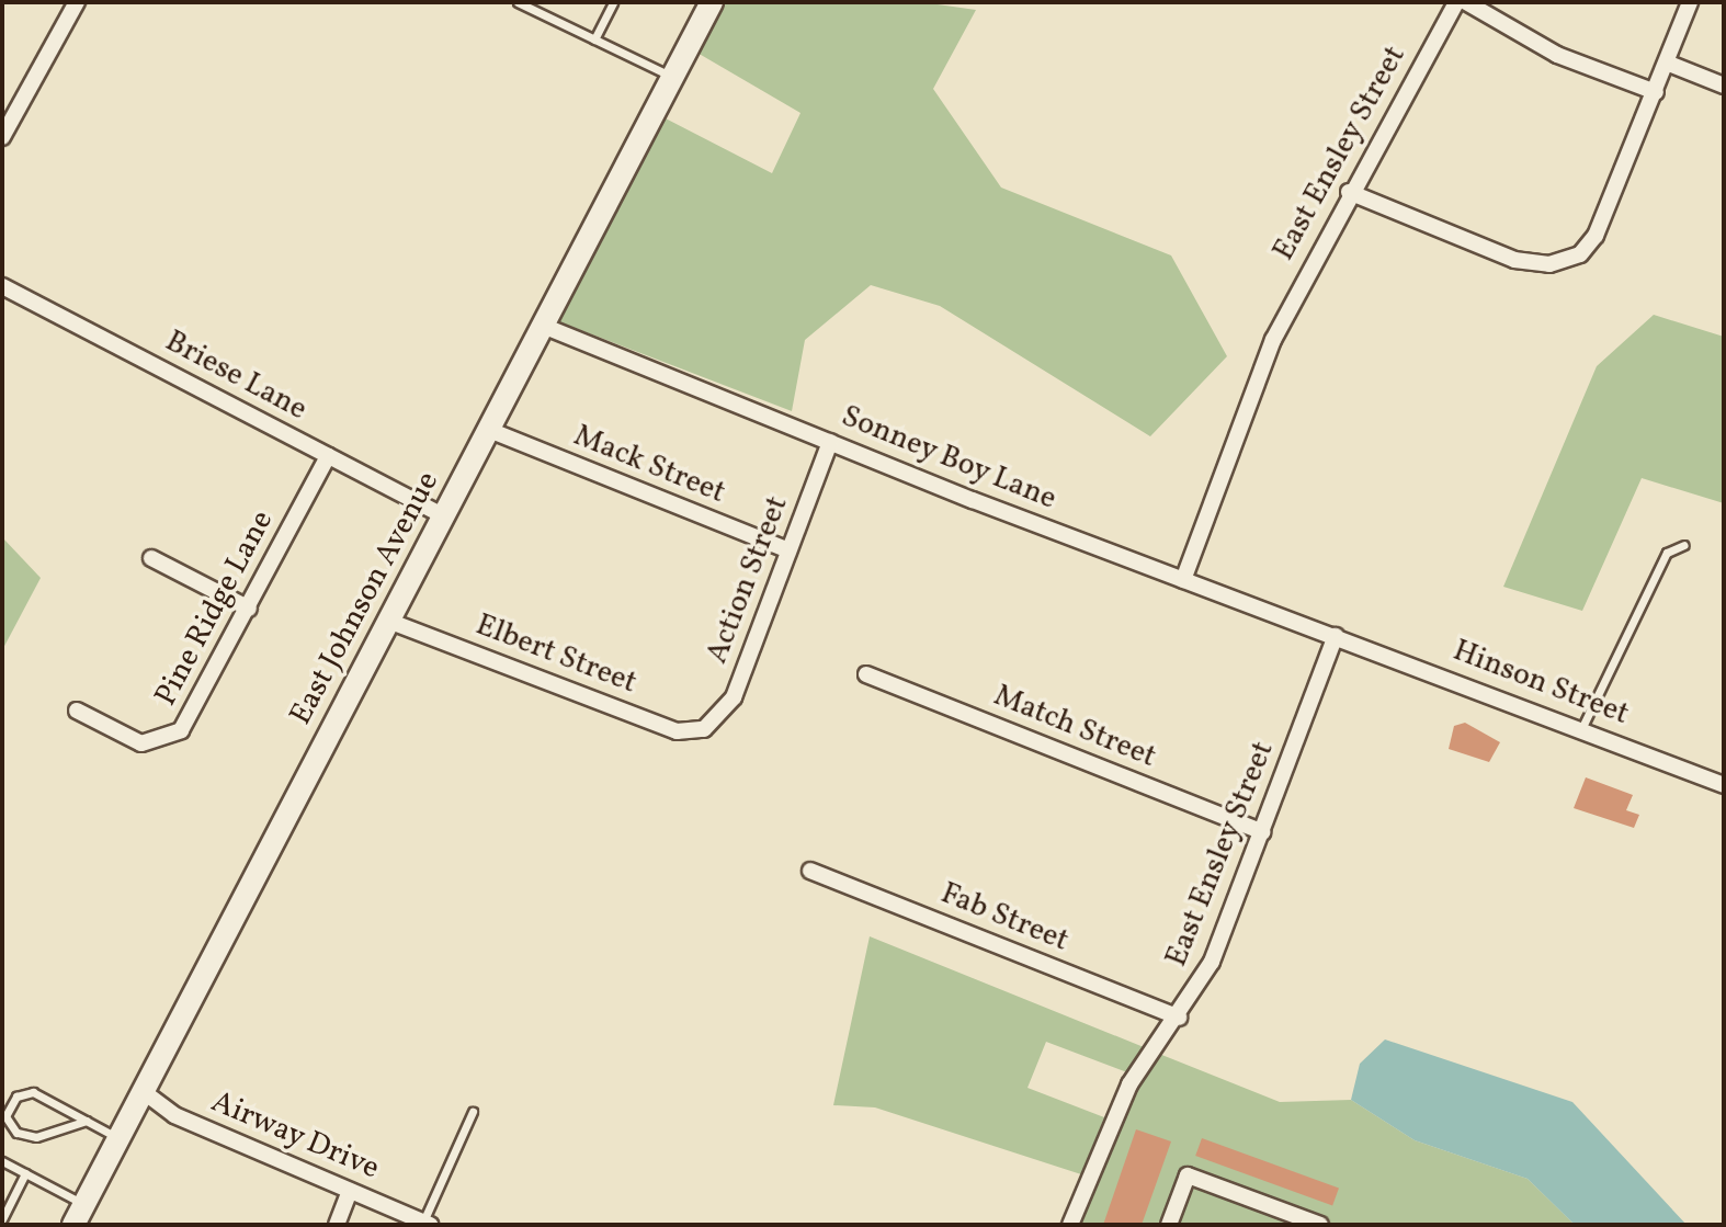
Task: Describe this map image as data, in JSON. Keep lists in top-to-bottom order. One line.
{"streets":{"main road":["East Johnson Avenue"],"street":["East Ensley Street","Briese Lane","Sonney Boy Lane","Mack Street","Action Street","Pine Ridge Lane","Elbert Street","Hinson Street","Match Street","Fab Street","Airway Drive"]},"crossings":[["East Ensley Street","Sonney Boy Lane"],["East Ensley Street","Hinson Street"],["East Ensley Street","Match Street"],["East Ensley Street","Fab Street"],["Briese Lane","East Johnson Avenue"],["Briese Lane","Pine Ridge Lane"],["Sonney Boy Lane","Action Street"],["Sonney Boy Lane","East Johnson Avenue"],["Sonney Boy Lane","Hinson Street"],["Mack Street","Action Street"],["Mack Street","East Johnson Avenue"],["Action Street","Elbert Street"],["East Johnson Avenue","Elbert Street"],["East Johnson Avenue","Airway Drive"]]}
